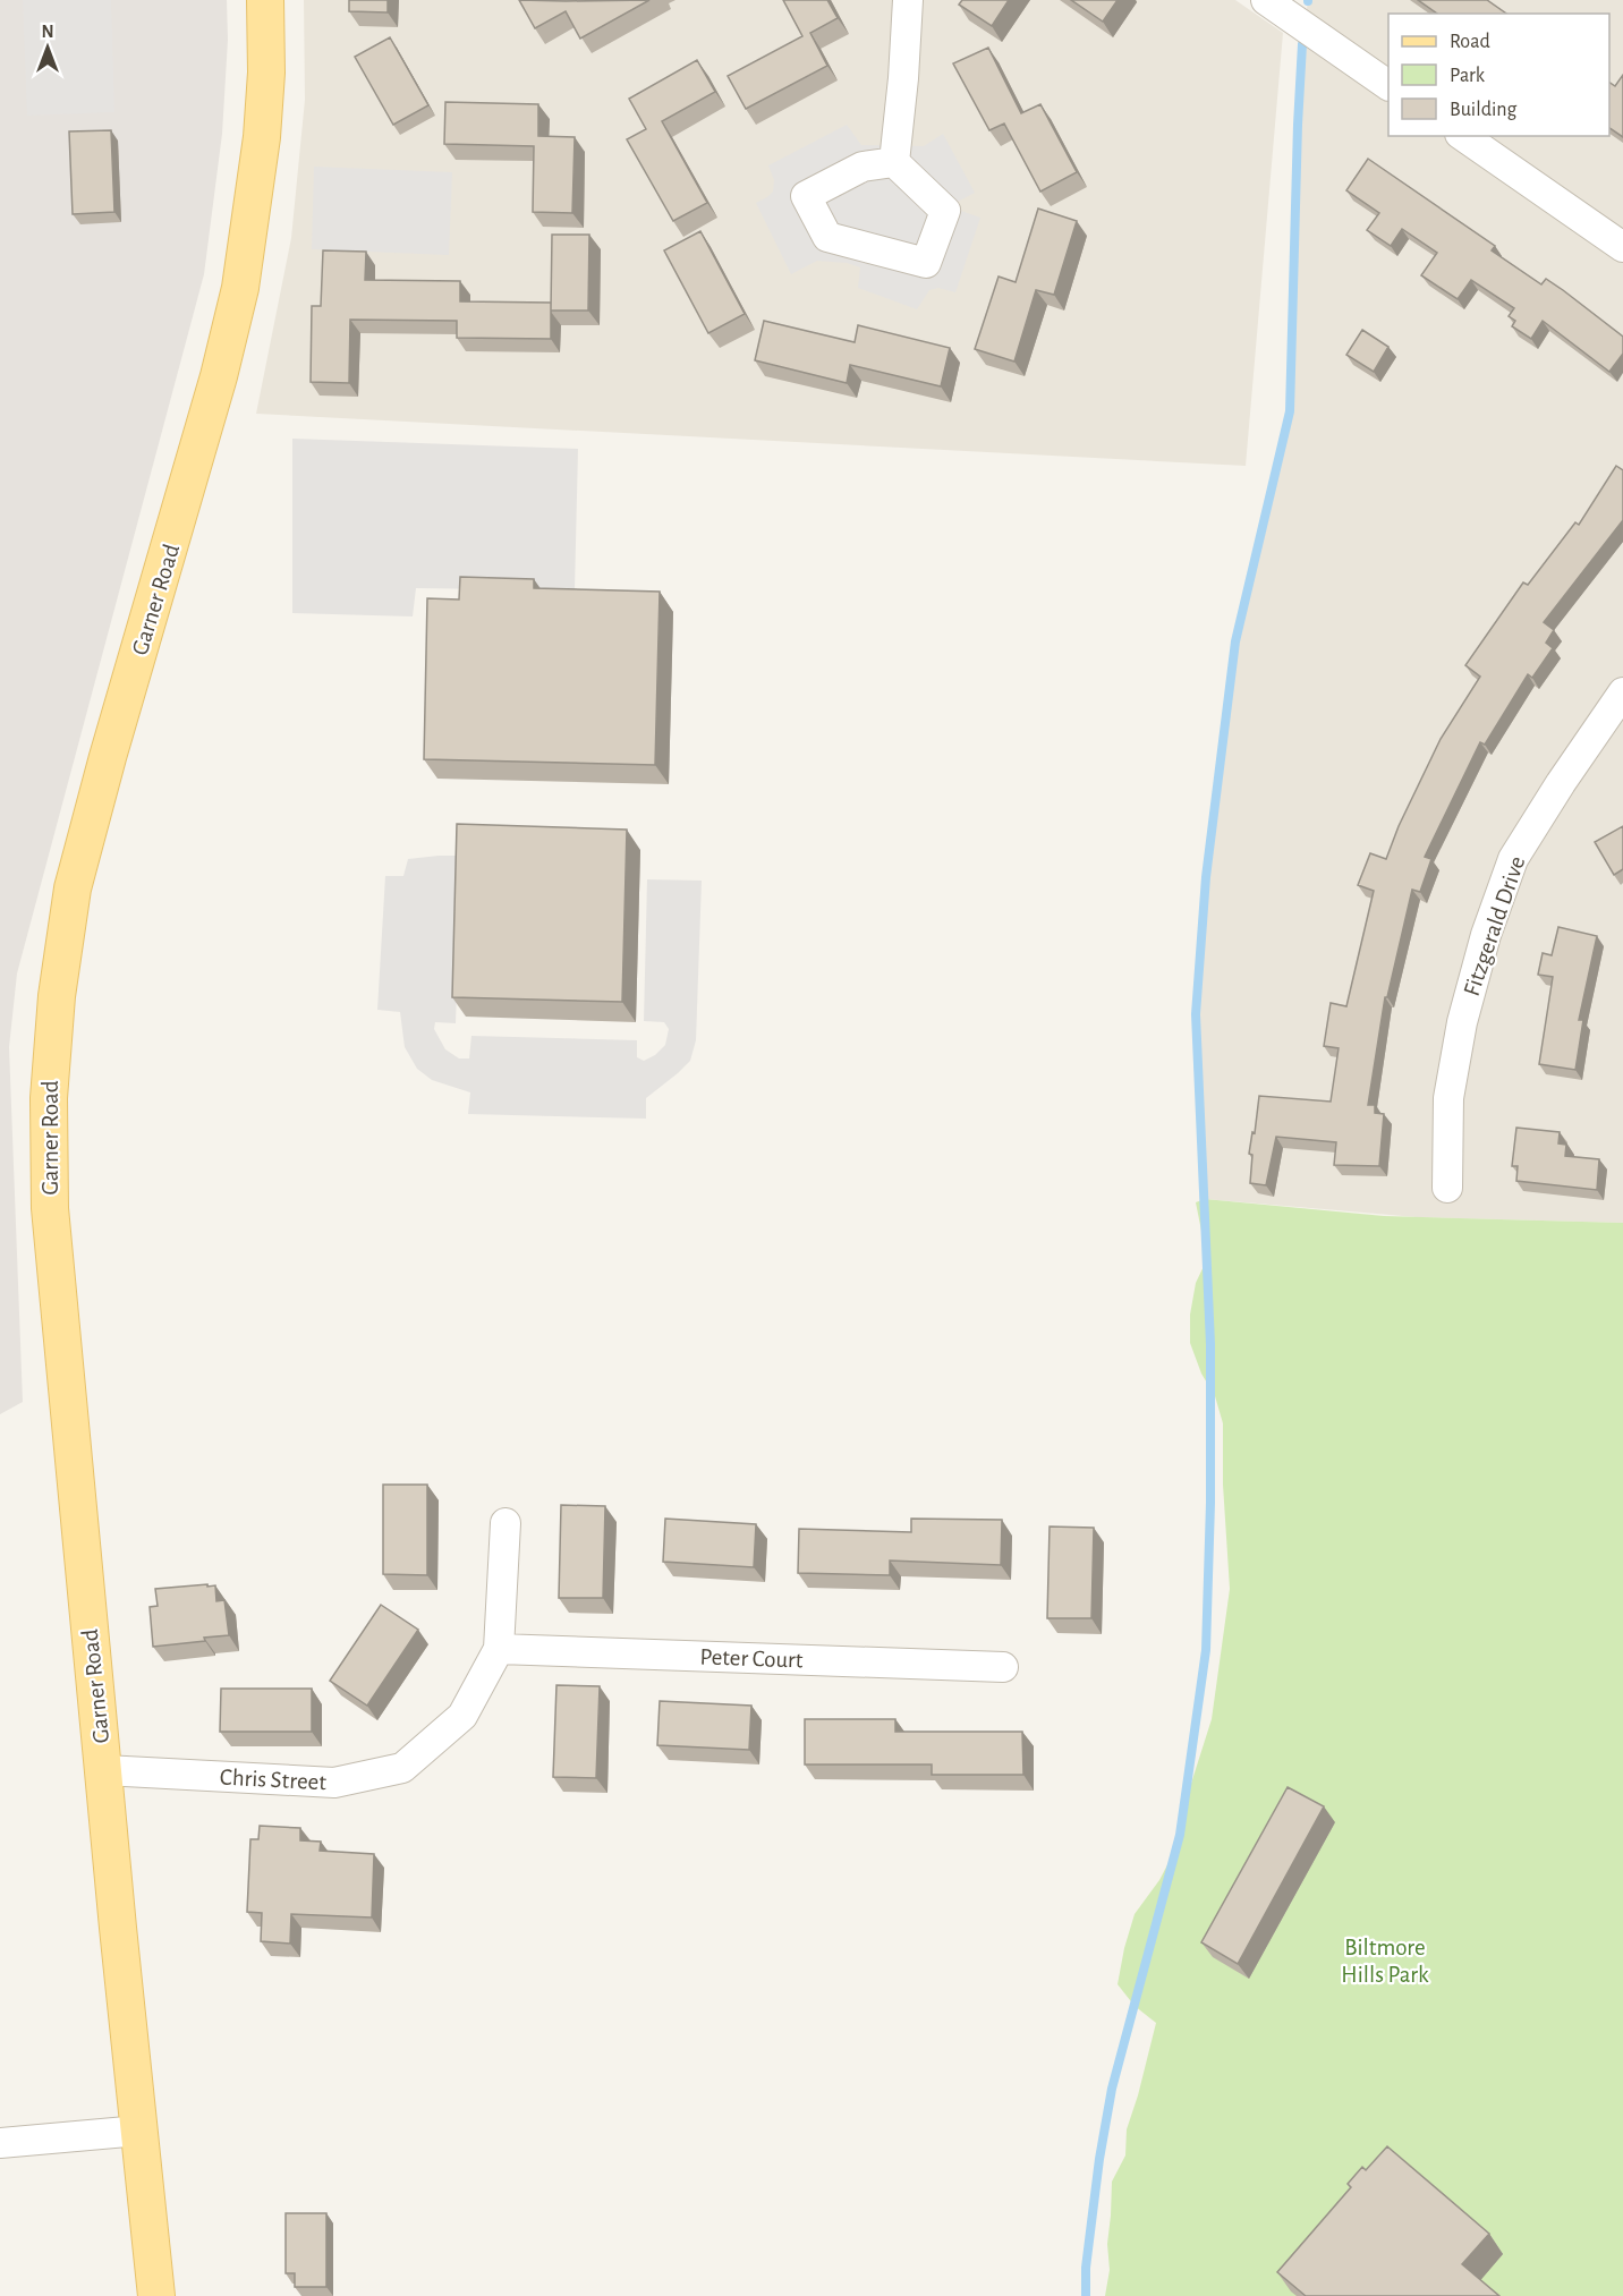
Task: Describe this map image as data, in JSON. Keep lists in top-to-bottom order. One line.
{"streets":{"main road":["Garner Road"],"street":["Fitzgerald Drive","Peter Court","Chris Street"]},"crossings":[["Garner Road","Chris Street"],["Peter Court","Chris Street"]],"parks":["Biltmore Hills Park"],"legend":["Road","Park","Building"],"north":"top"}
